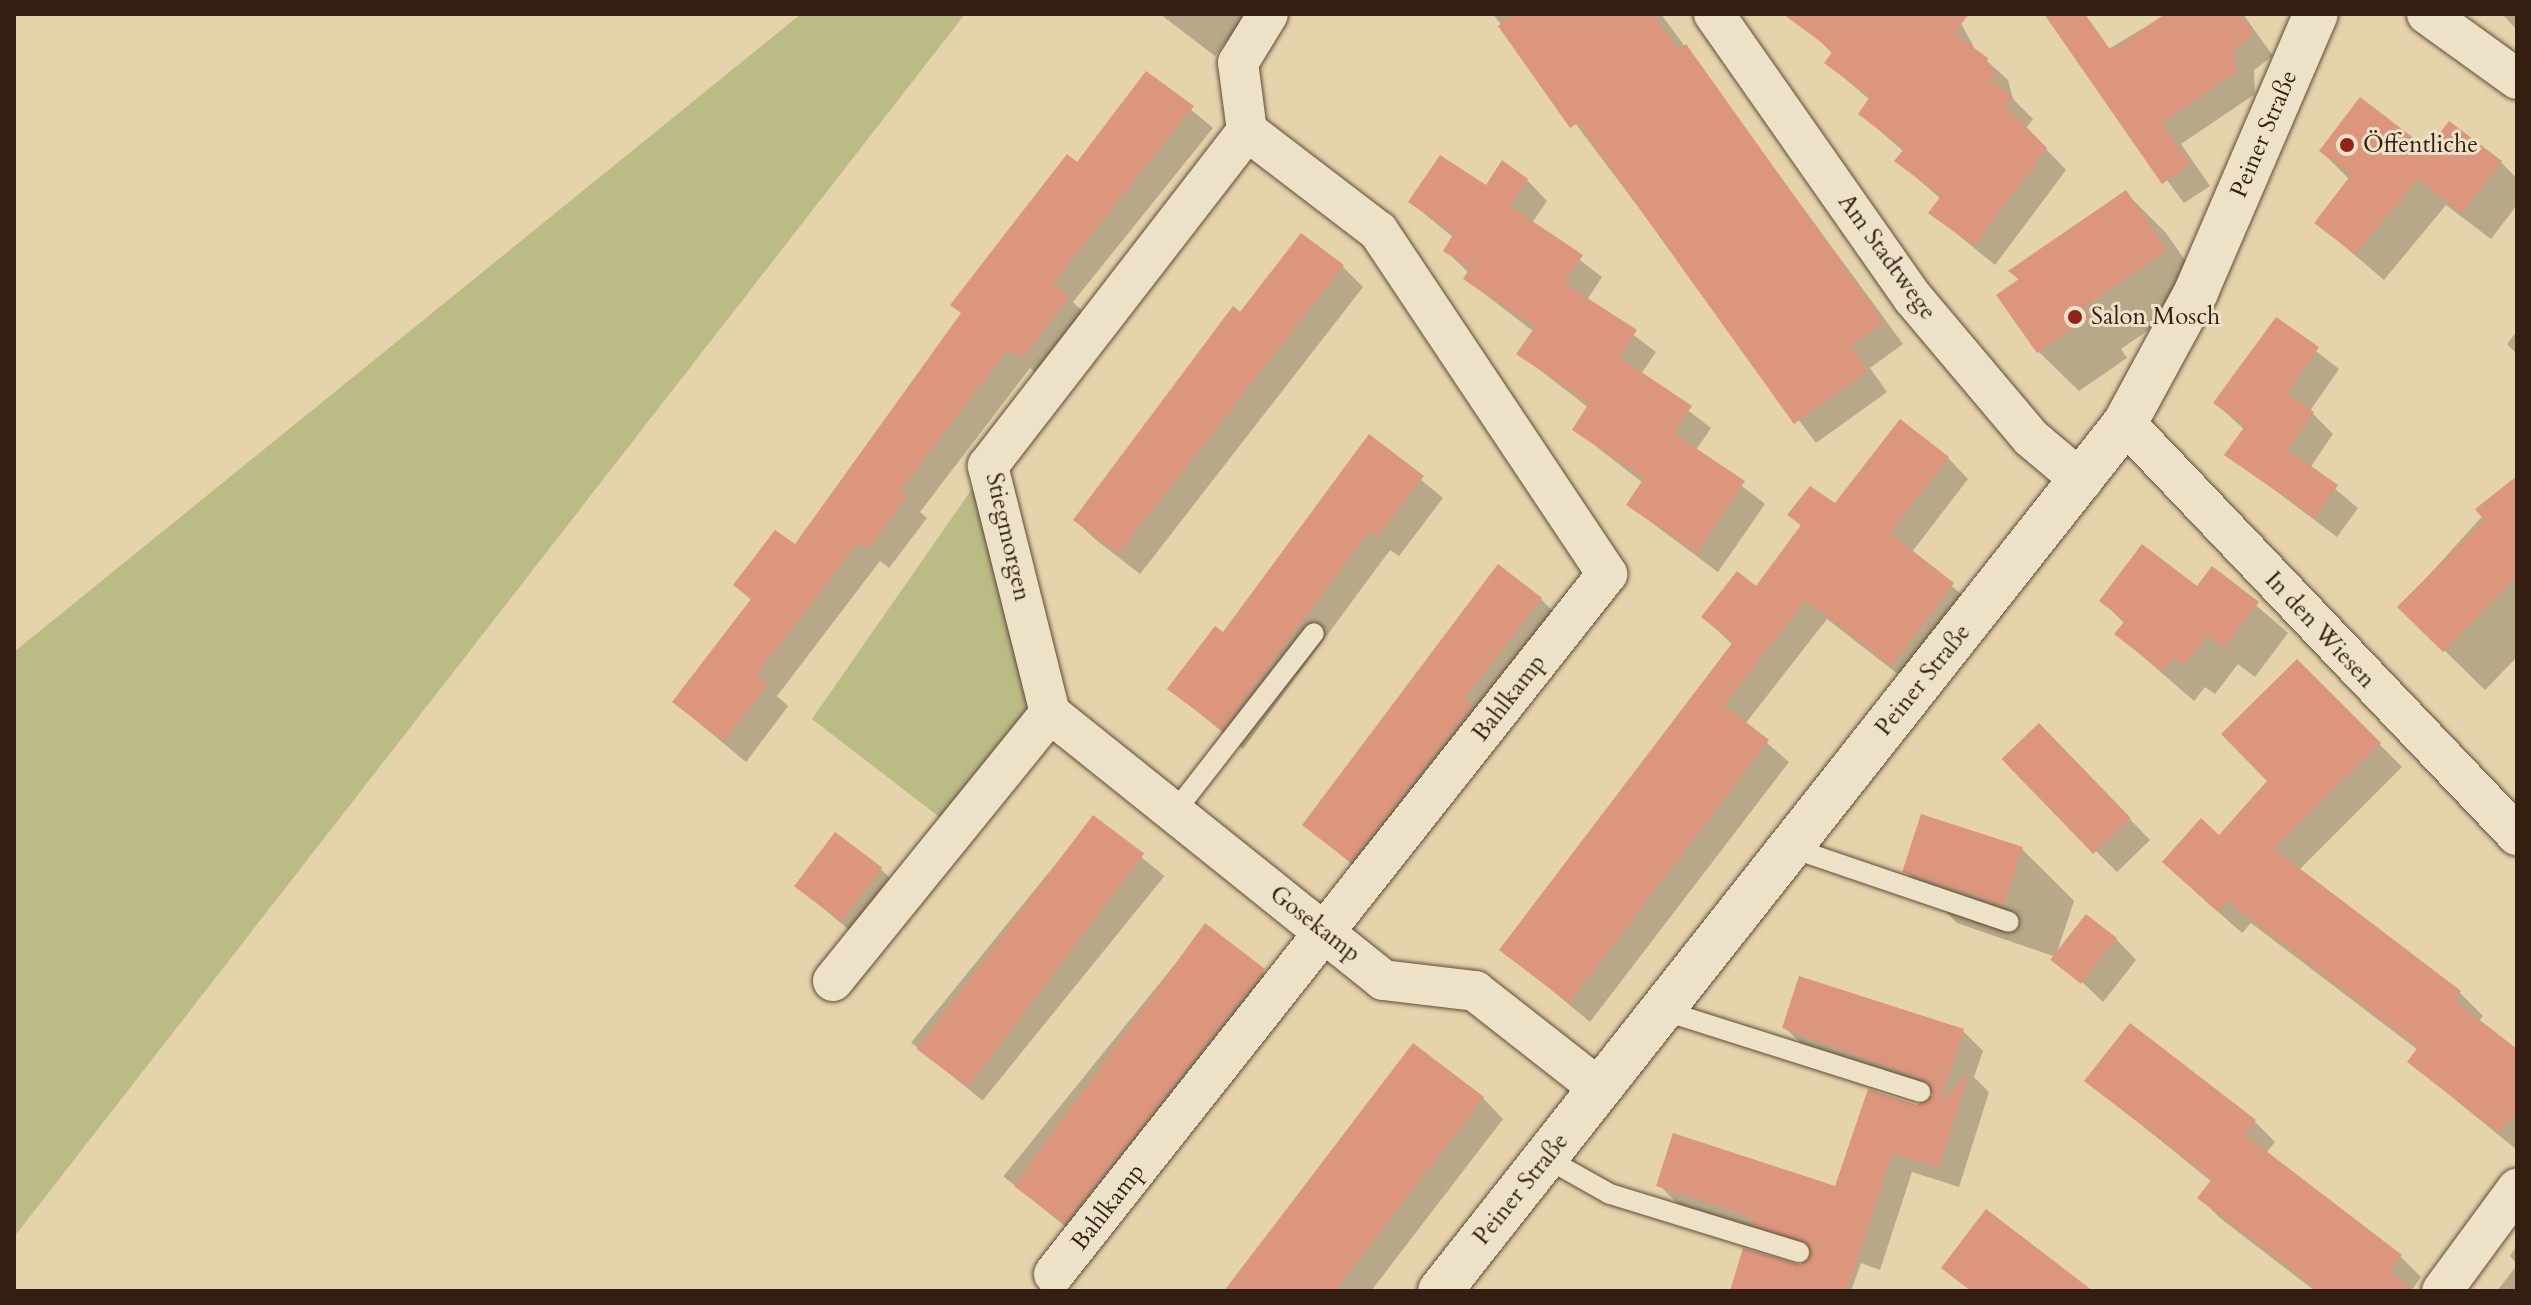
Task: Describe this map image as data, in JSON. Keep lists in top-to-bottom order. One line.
{"streets":{"main road":["Peiner Straße"],"street":["Am Stadtwege","Stiegmorgen","In den Wiesen","Bahlkamp","Gosekamp"]},"crossings":[["Peiner Straße","Am Stadtwege"],["Peiner Straße","In den Wiesen"],["Peiner Straße","Gosekamp"],["Stiegmorgen","Bahlkamp"],["Stiegmorgen","Gosekamp"],["Bahlkamp","Gosekamp"]],"places":["Öffentliche","Salon Mosch"]}
